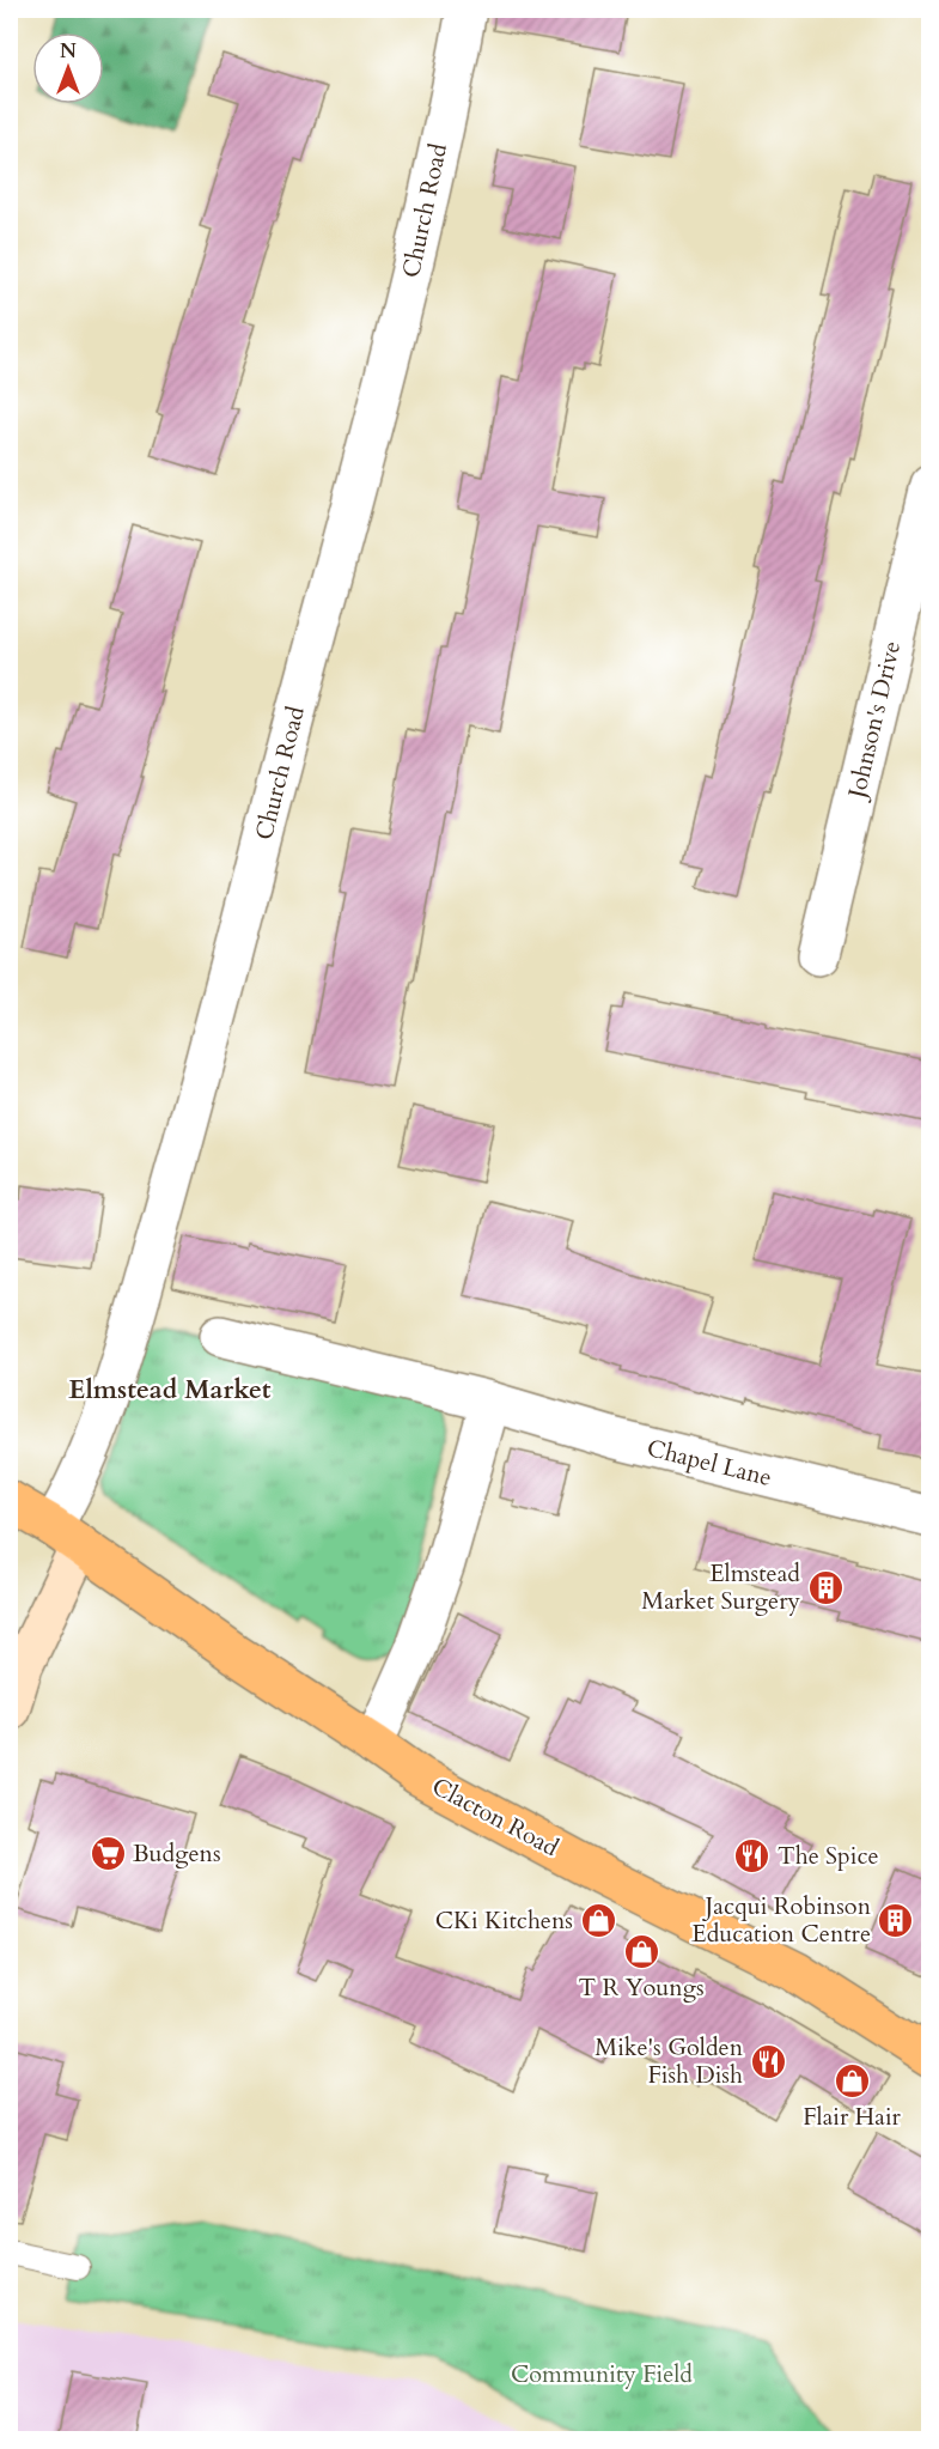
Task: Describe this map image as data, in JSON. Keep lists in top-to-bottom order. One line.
{"streets":{"main road":["Clacton Road"],"street":["Church Road","Johnson's Drive","Chapel Lane"]},"crossings":[["Church Road","Clacton Road"]],"districts":["Elmstead Market"],"parks":["Community Field"],"places":{"building":["Elmstead Market Surgery","Jacqui Robinson Education Centre"],"supermarket":["Budgens"],"restaurant":["The Spice","Mike's Golden Fish Dish"],"shop":["CKi Kitchens","T R Youngs","Flair Hair"]},"north":"top"}
